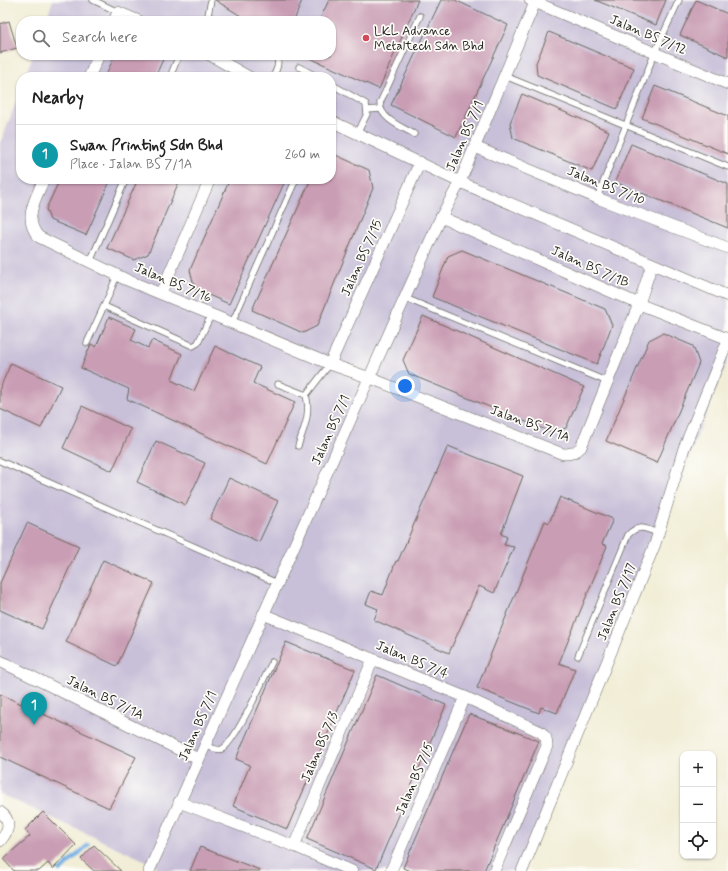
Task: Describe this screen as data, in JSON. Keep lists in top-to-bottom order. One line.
{"streets":{"street":["Jalan BS 7/12","Jalan BS 7/1","Jalan BS 7/10","Jalan BS 7/15","Jalan BS 7/1B","Jalan BS 7/16","Jalan BS 7/1A","Jalan BS 7/17","Jalan BS 7/4","Jalan BS 7/3","Jalan BS 7/5"]},"crossings":[["Jalan BS 7/12","Jalan BS 7/1"],["Jalan BS 7/1","Jalan BS 7/10"],["Jalan BS 7/1","Jalan BS 7/1B"],["Jalan BS 7/1","Jalan BS 7/16"],["Jalan BS 7/1","Jalan BS 7/1A"],["Jalan BS 7/1","Jalan BS 7/4"],["Jalan BS 7/15","Jalan BS 7/1B"],["Jalan BS 7/15","Jalan BS 7/16"],["Jalan BS 7/1B","Jalan BS 7/1A"],["Jalan BS 7/1B","Jalan BS 7/17"],["Jalan BS 7/16","Jalan BS 7/1A"],["Jalan BS 7/4","Jalan BS 7/3"],["Jalan BS 7/4","Jalan BS 7/5"]],"places":["LKL Advance Metaltech Sdn Bhd"],"page":{"search":"Search here","heading":"Nearby","list":[{"mark":"1","name":"Swan Printing Sdn Bhd","note":"Place · Jalan BS 7/1A","value":"260 m"}],"pins":"1","map_buttons":["+","−"]}}
